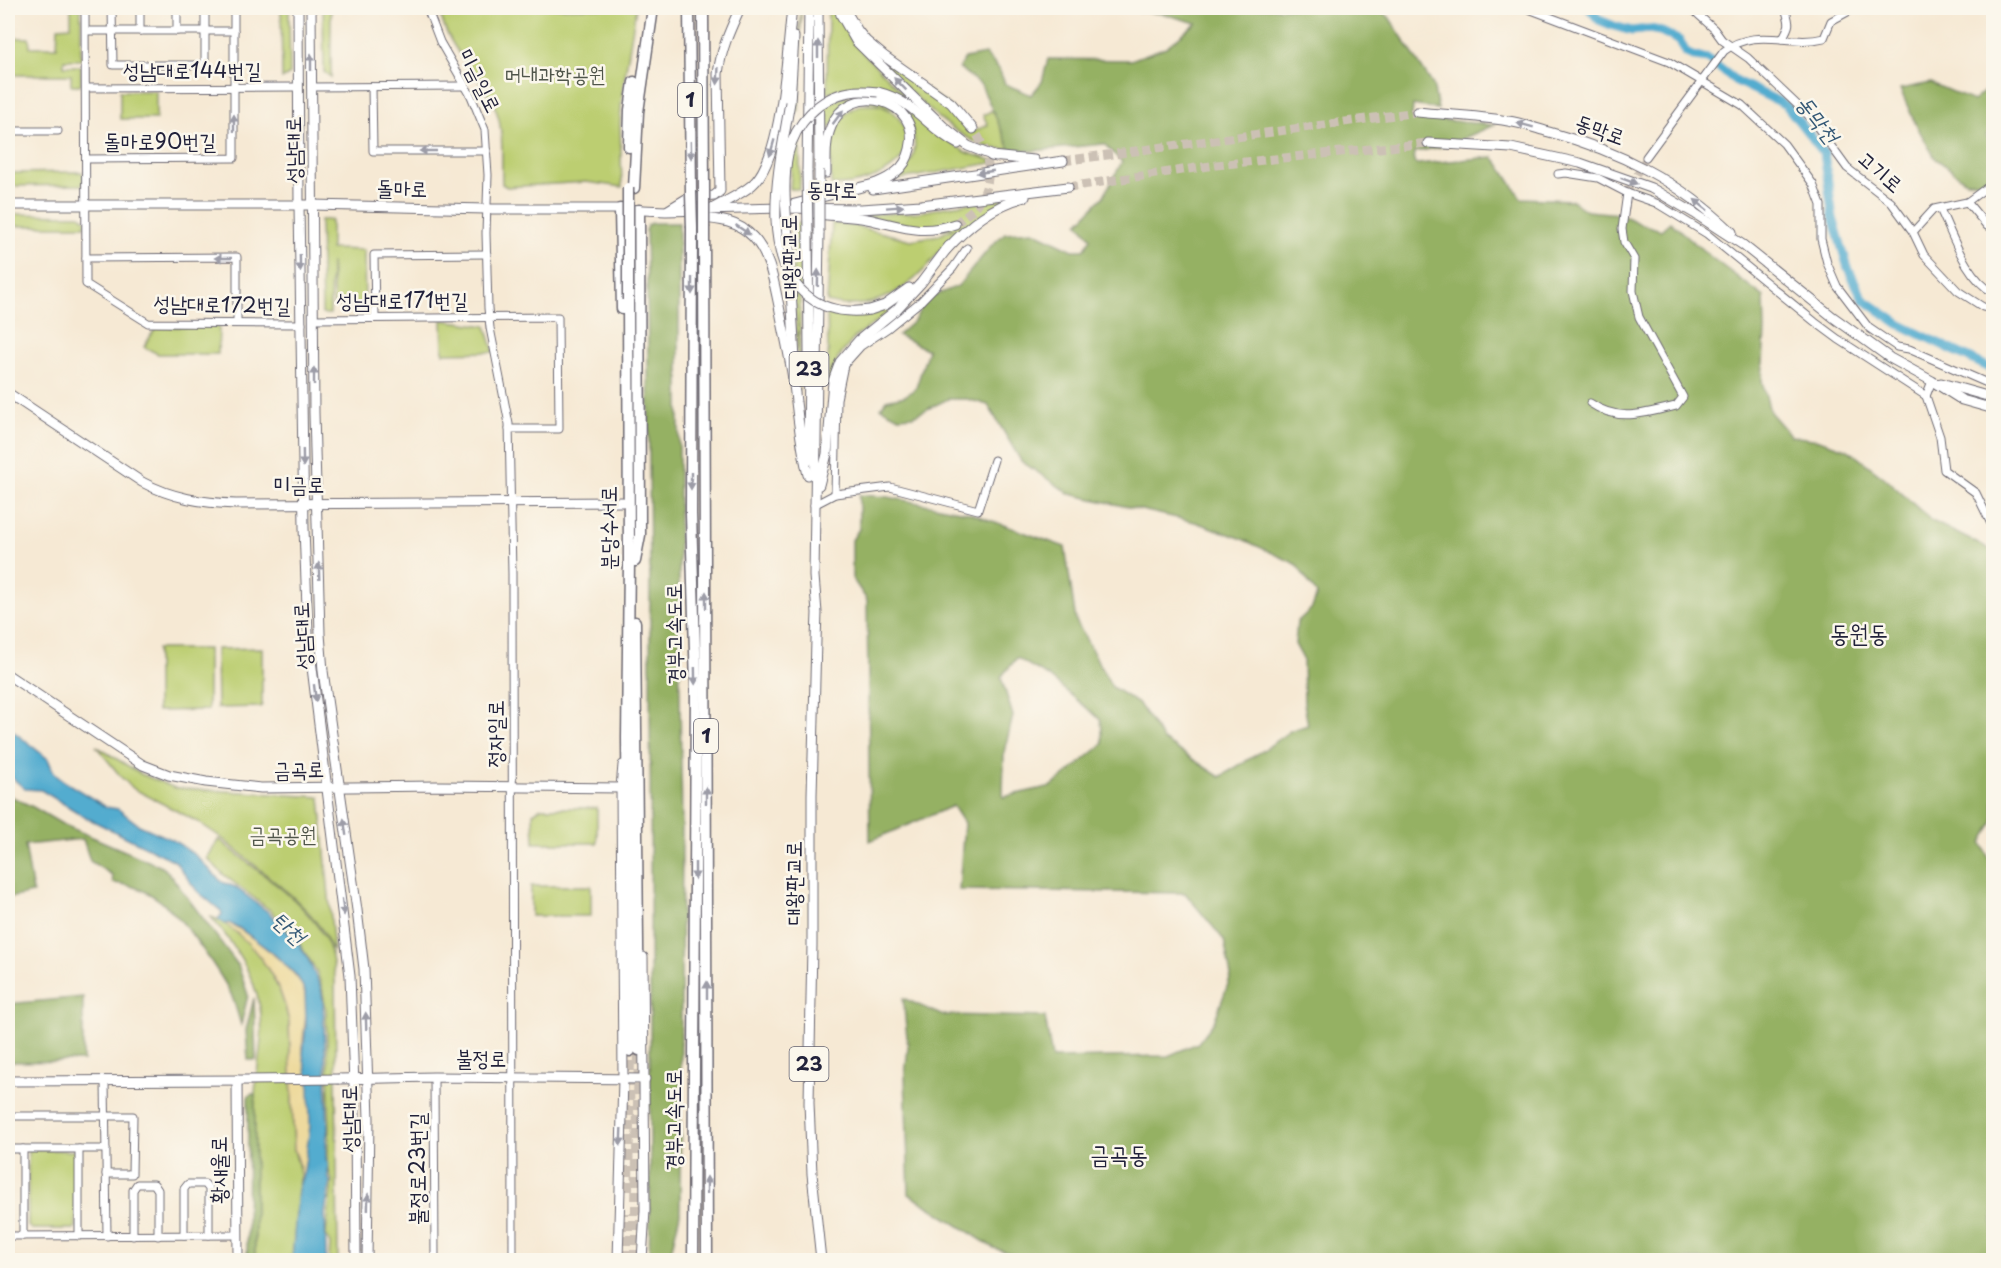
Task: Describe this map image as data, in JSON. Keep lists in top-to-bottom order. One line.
{"streets":{"highway":["1","분당수서로","경부고속도로"],"main road":["동막로","성남대로","돌마로","대왕판교로","23","미금로","금곡로","불정로","황새울로"],"street":["성남대로144번길","미금일로","돌마로90번길","고기로","성남대로171번길","성남대로172번길","정자일로","불정로23번길"]},"crossings":[["성남대로144번길","돌마로90번길"],["성남대로144번길","성남대로"],["미금일로","돌마로"],["미금일로","정자일로"],["동막로","돌마로"],["돌마로90번길","돌마로"],["돌마로90번길","성남대로172번길"],["성남대로","돌마로"],["성남대로","성남대로171번길"],["성남대로","성남대로172번길"],["성남대로","미금로"],["성남대로","금곡로"],["성남대로","불정로"],["돌마로","성남대로172번길"],["돌마로","정자일로"],["성남대로171번길","정자일로"],["미금로","정자일로"],["정자일로","금곡로"],["정자일로","불정로"],["불정로","불정로23번길"],["불정로","황새울로"]],"districts":["동원동","금곡동"],"water":["동막천","탄천"],"parks":["머내과학공원","금곡공원"]}
